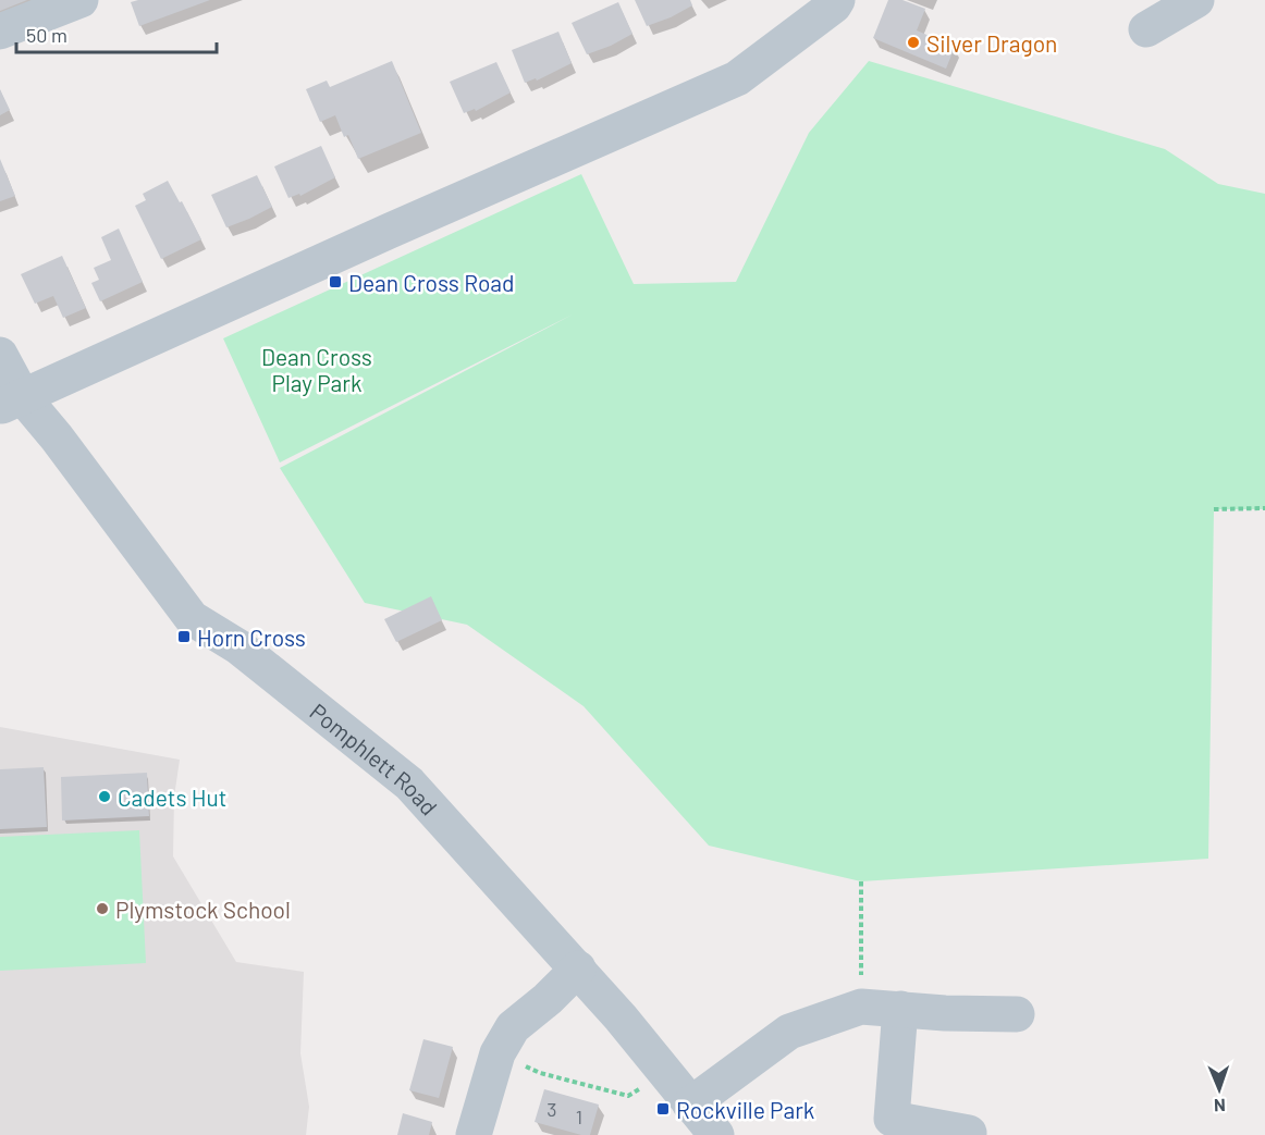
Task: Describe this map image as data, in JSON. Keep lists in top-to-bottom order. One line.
{"streets":{"street":["Pomphlett Road"]},"parks":["Dean Cross Play Park"],"places":{"other":["Silver Dragon","Cadets Hut","Plymstock School"],"transit":["Dean Cross Road","Horn Cross","Rockville Park"]},"house_numbers":["3","1"],"scale_bar":"50 m","north":"bottom"}
